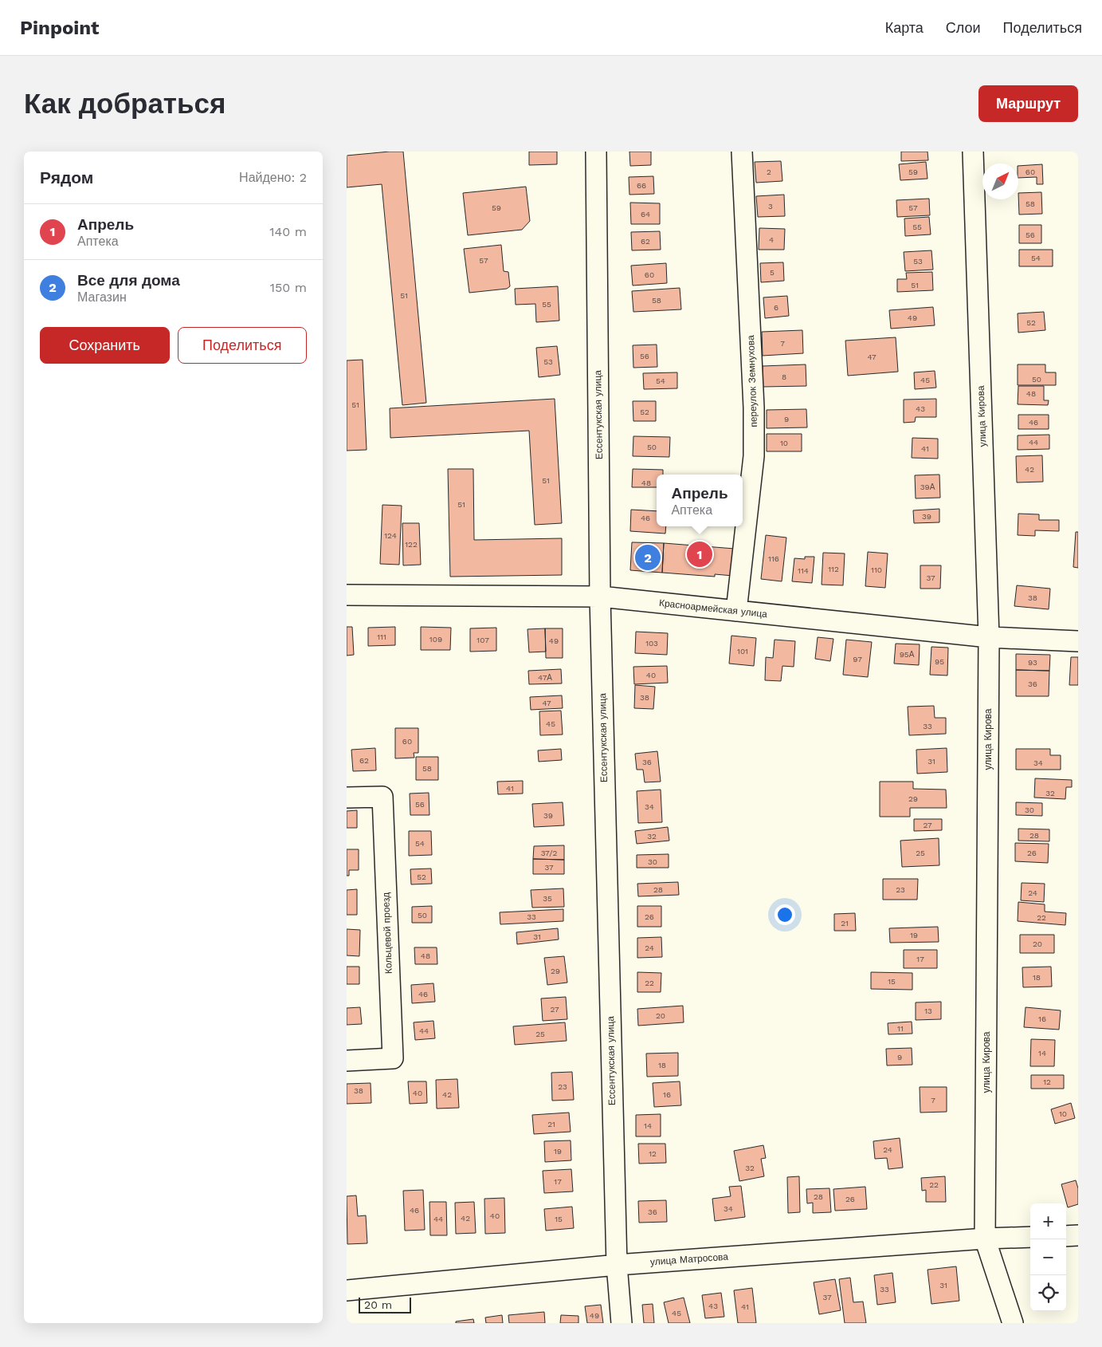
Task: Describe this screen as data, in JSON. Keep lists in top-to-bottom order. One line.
{"streets":{"street":["переулок Земнухова","Ессентукская улица","улица Кирова","Красноармейская улица","Кольцевой проезд","улица Матросова"]},"crossings":[["переулок Земнухова","Красноармейская улица"],["Ессентукская улица","Красноармейская улица"],["Ессентукская улица","улица Матросова"],["улица Кирова","Красноармейская улица"],["улица Кирова","улица Матросова"]],"house_numbers":["2","59","60","66","58","3","59","57","64","55","56","4","62","54","57","53","5","60","51","51","58","55","6","49","52","7","56","47","53","8","50","45","54","48","51","43","52","9","46","44","10","50","41","42","51","48","39А","51","39","46","124","122","116","112","110","114","37","38","111","109","107","49","103","101","95А","97","95","93","40","47А","36","38","47","45","33","60","62","31","36","34","58","41","32","29","56","34","30","39","27","28","32","54","37/2","25","26","30","37","52","28","23","24","35","50","33","26","22","21","19","31","20","24","48","17","29","18","15","22","46","27","13","20","16","11","44","25","14","9","18","12","23","38","40","42","16","7","10","21","14","24","19","12","32","17","22","28","26","34","46","36","40","42","44","15","31","33","37","43","41","45","49"],"scale_bar":"20 m","north":"top right","page":{"header":"Pinpoint","nav":["Карта","Слои","Поделиться"],"buttons":["Маршрут",["Сохранить","Поделиться"]],"title":"Как добраться","heading":["Рядом","Найдено: 2"],"list":[{"mark":"1","name":"Апрель","note":"Аптека","value":"140 m"},{"mark":"2","name":"Все для дома","note":"Магазин","value":"150 m"}],"popup":["Апрель","Аптека"],"pins":["1","2"],"map_buttons":["+","−"],"scale":"20 m"}}
